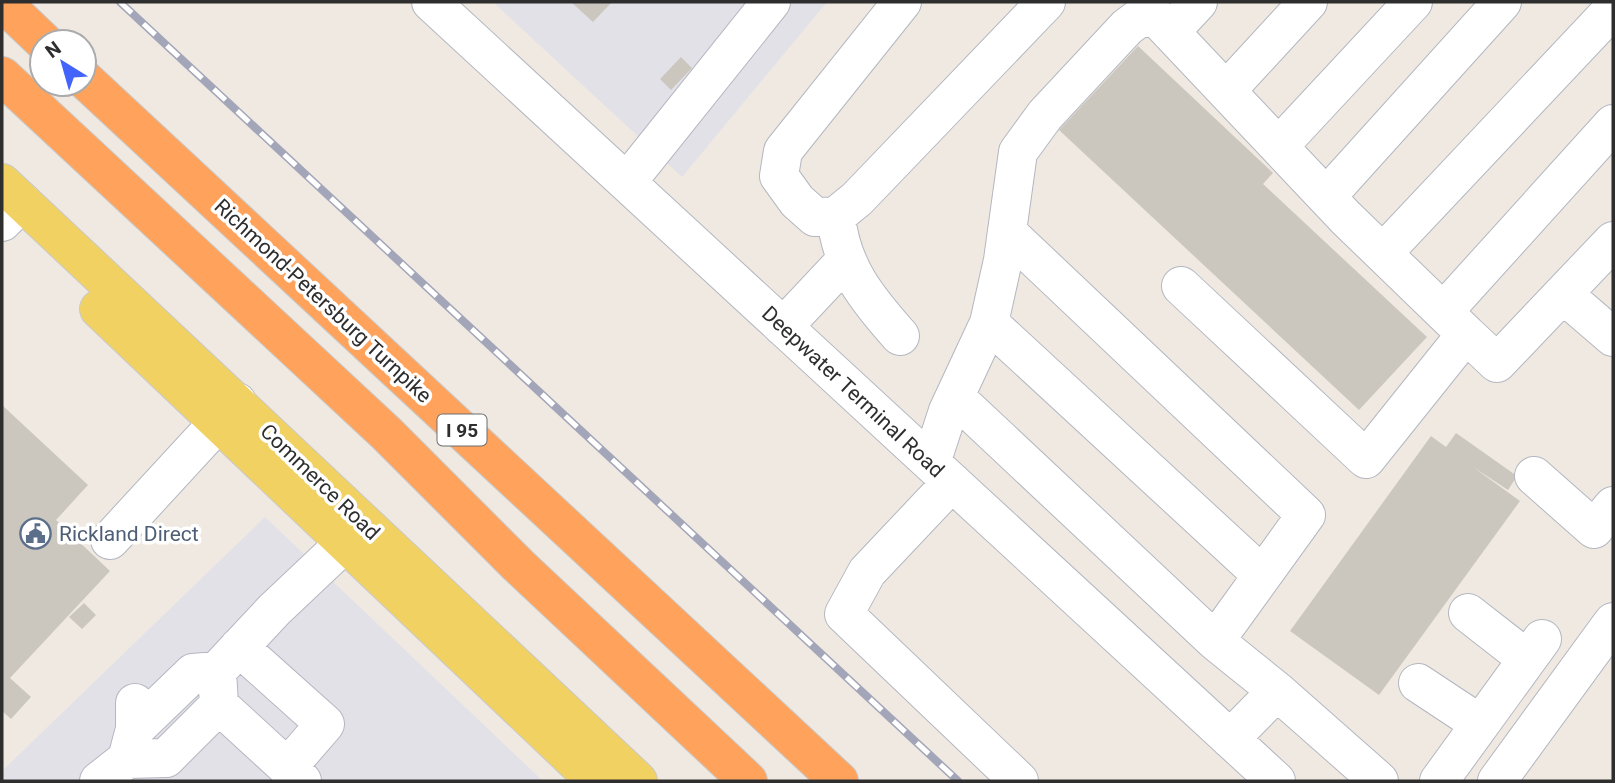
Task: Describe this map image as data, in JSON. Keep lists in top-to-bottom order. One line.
{"streets":{"highway":["Richmond-Petersburg Turnpike","I 95"],"main road":["Commerce Road"],"street":["Deepwater Terminal Road"]},"places":{"public building":["Rickland Direct"]},"north":"top left"}
